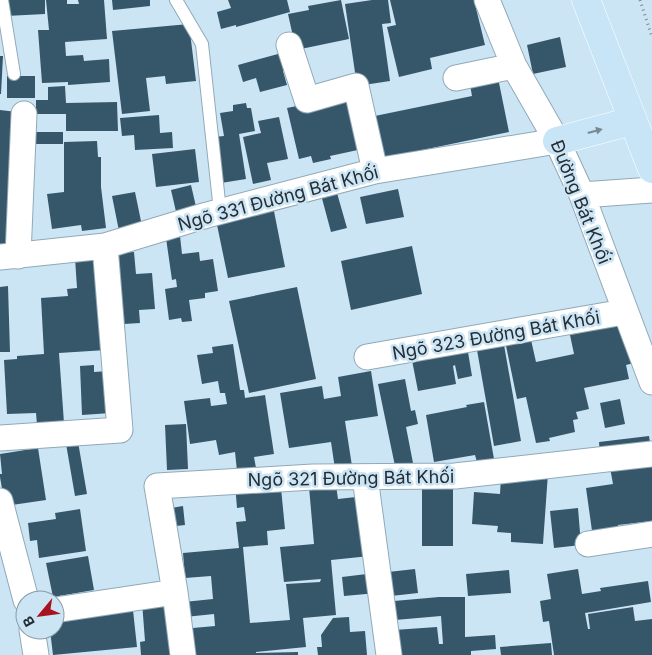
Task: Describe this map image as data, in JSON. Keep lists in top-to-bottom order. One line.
{"streets":{"street":["Ngõ 331 Đường Bát Khối","Đường Bát Khối","Ngõ 323 Đường Bát Khối","Ngõ 321 Đường Bát Khối"]},"crossings":[["Ngõ 331 Đường Bát Khối","Đường Bát Khối"],["Đường Bát Khối","Ngõ 323 Đường Bát Khối"]],"north":"bottom left"}
